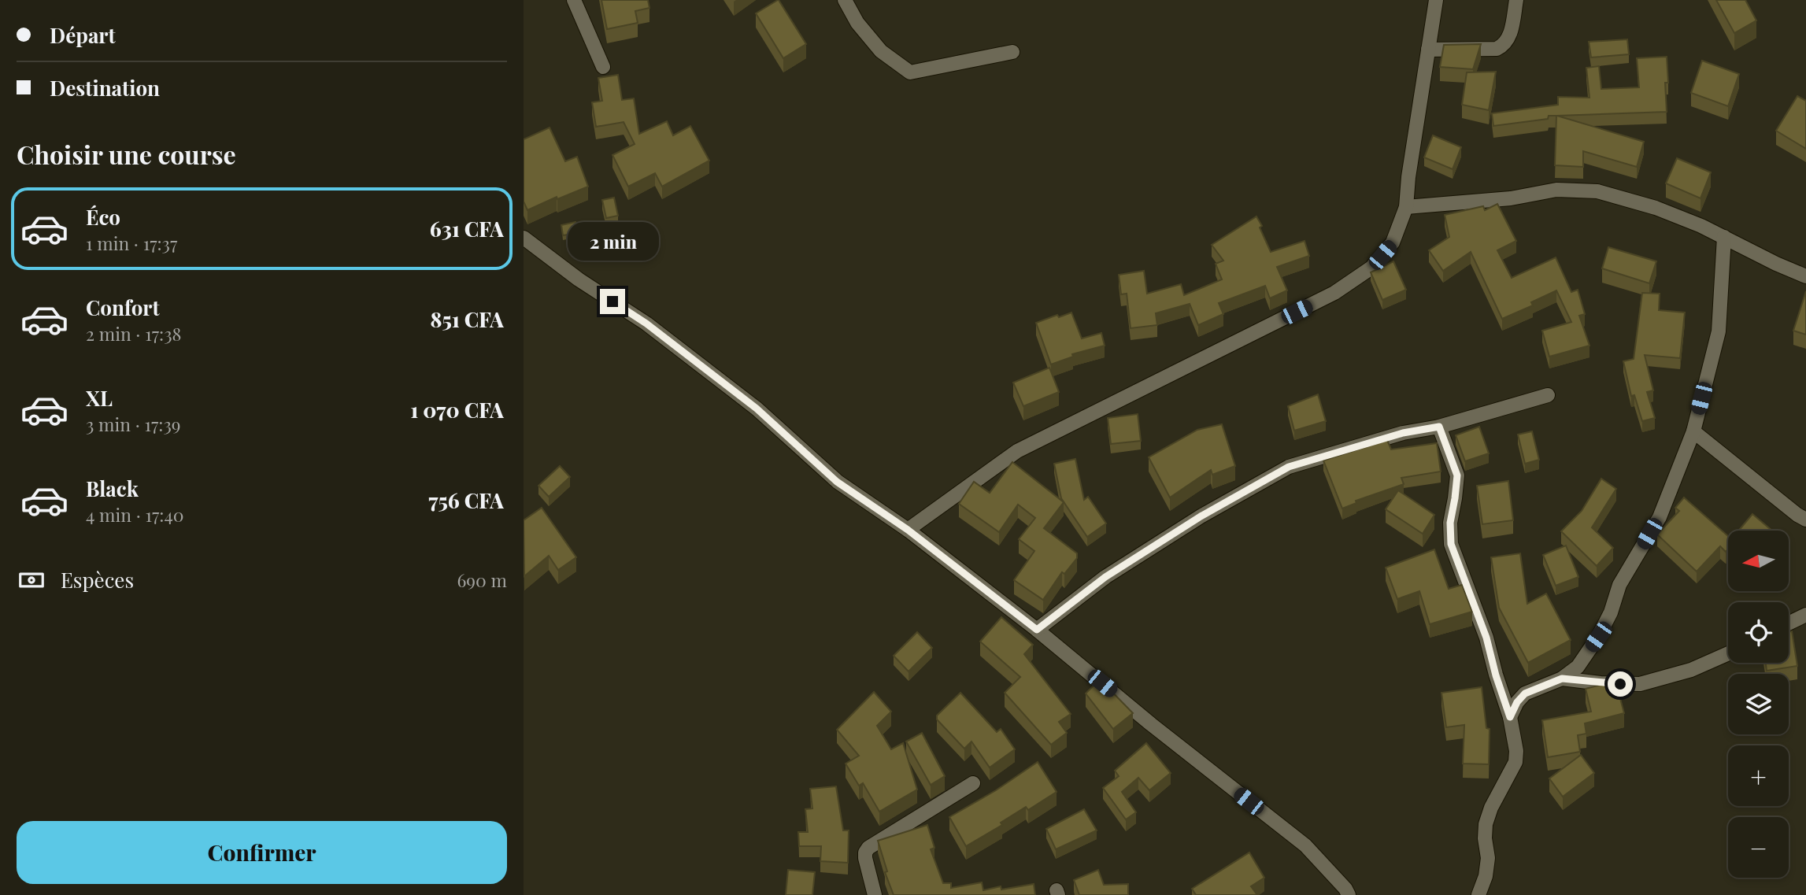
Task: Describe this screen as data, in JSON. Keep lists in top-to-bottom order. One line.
{"north":"left","page":{"banner":["Départ","Destination"],"heading":"Choisir une course","list":[{"name":"Éco","note":"1 min · 17:37","value":"631 CFA"},{"name":"Confort","note":"2 min · 17:38","value":"851 CFA"},{"name":"XL","note":"3 min · 17:39","value":"1 070 CFA"},{"name":"Black","note":"4 min · 17:40","value":"756 CFA"}],"bubble":"2 min","map_buttons":["+","−"],"pay":["Espèces","690 m"],"buttons":"Confirmer"}}
